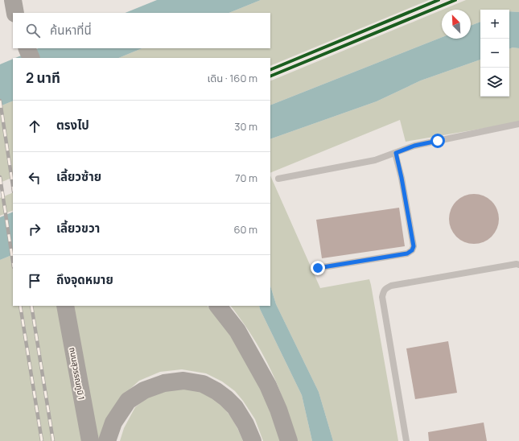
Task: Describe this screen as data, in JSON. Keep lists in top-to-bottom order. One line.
{"streets":{"highway":["ถนนสุวรรณภูมิ 1"]},"north":"top left","page":{"map_buttons":["+","−"],"search":"ค้นหาที่นี่","heading":["2 นาที","เดิน · 160 m"],"list":[["ตรงไป","30 m"],["เลี้ยวซ้าย","70 m"],["เลี้ยวขวา","60 m"],"ถึงจุดหมาย"]}}
